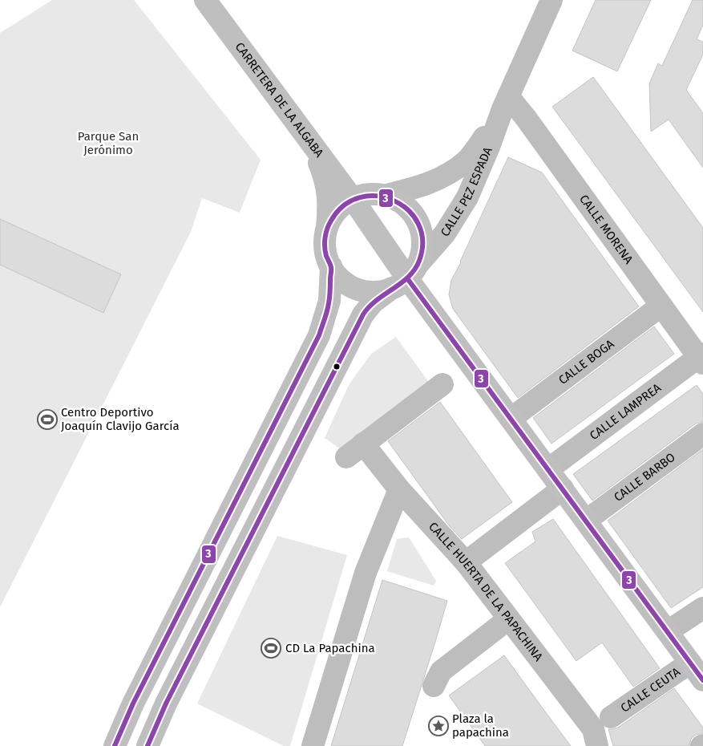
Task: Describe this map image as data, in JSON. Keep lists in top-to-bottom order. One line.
{"streets":{"main road":["CARRETERA DE LA ALGABA"],"street":["CALLE PEZ ESPADA","CALLE MORENA","CALLE BOGA","CALLE LAMPREA","CALLE BARBO","CALLE HUERTA DE LA PAPACHINA","CALLE CEUTA"]},"crossings":[["CARRETERA DE LA ALGABA","CALLE PEZ ESPADA"],["CARRETERA DE LA ALGABA","CALLE BOGA"],["CARRETERA DE LA ALGABA","CALLE LAMPREA"],["CARRETERA DE LA ALGABA","CALLE BARBO"],["CARRETERA DE LA ALGABA","CALLE CEUTA"],["CALLE PEZ ESPADA","CALLE MORENA"],["CALLE MORENA","CALLE BOGA"],["CALLE MORENA","CALLE LAMPREA"],["CALLE HUERTA DE LA PAPACHINA","CALLE CEUTA"]],"parks":["Parque San Jerónimo"],"places":{"sports":["Centro Deportivo Joaquín Clavijo García","CD La Papachina"],"place":["Plaza la papachina"]},"lines":["transit line 3"]}
